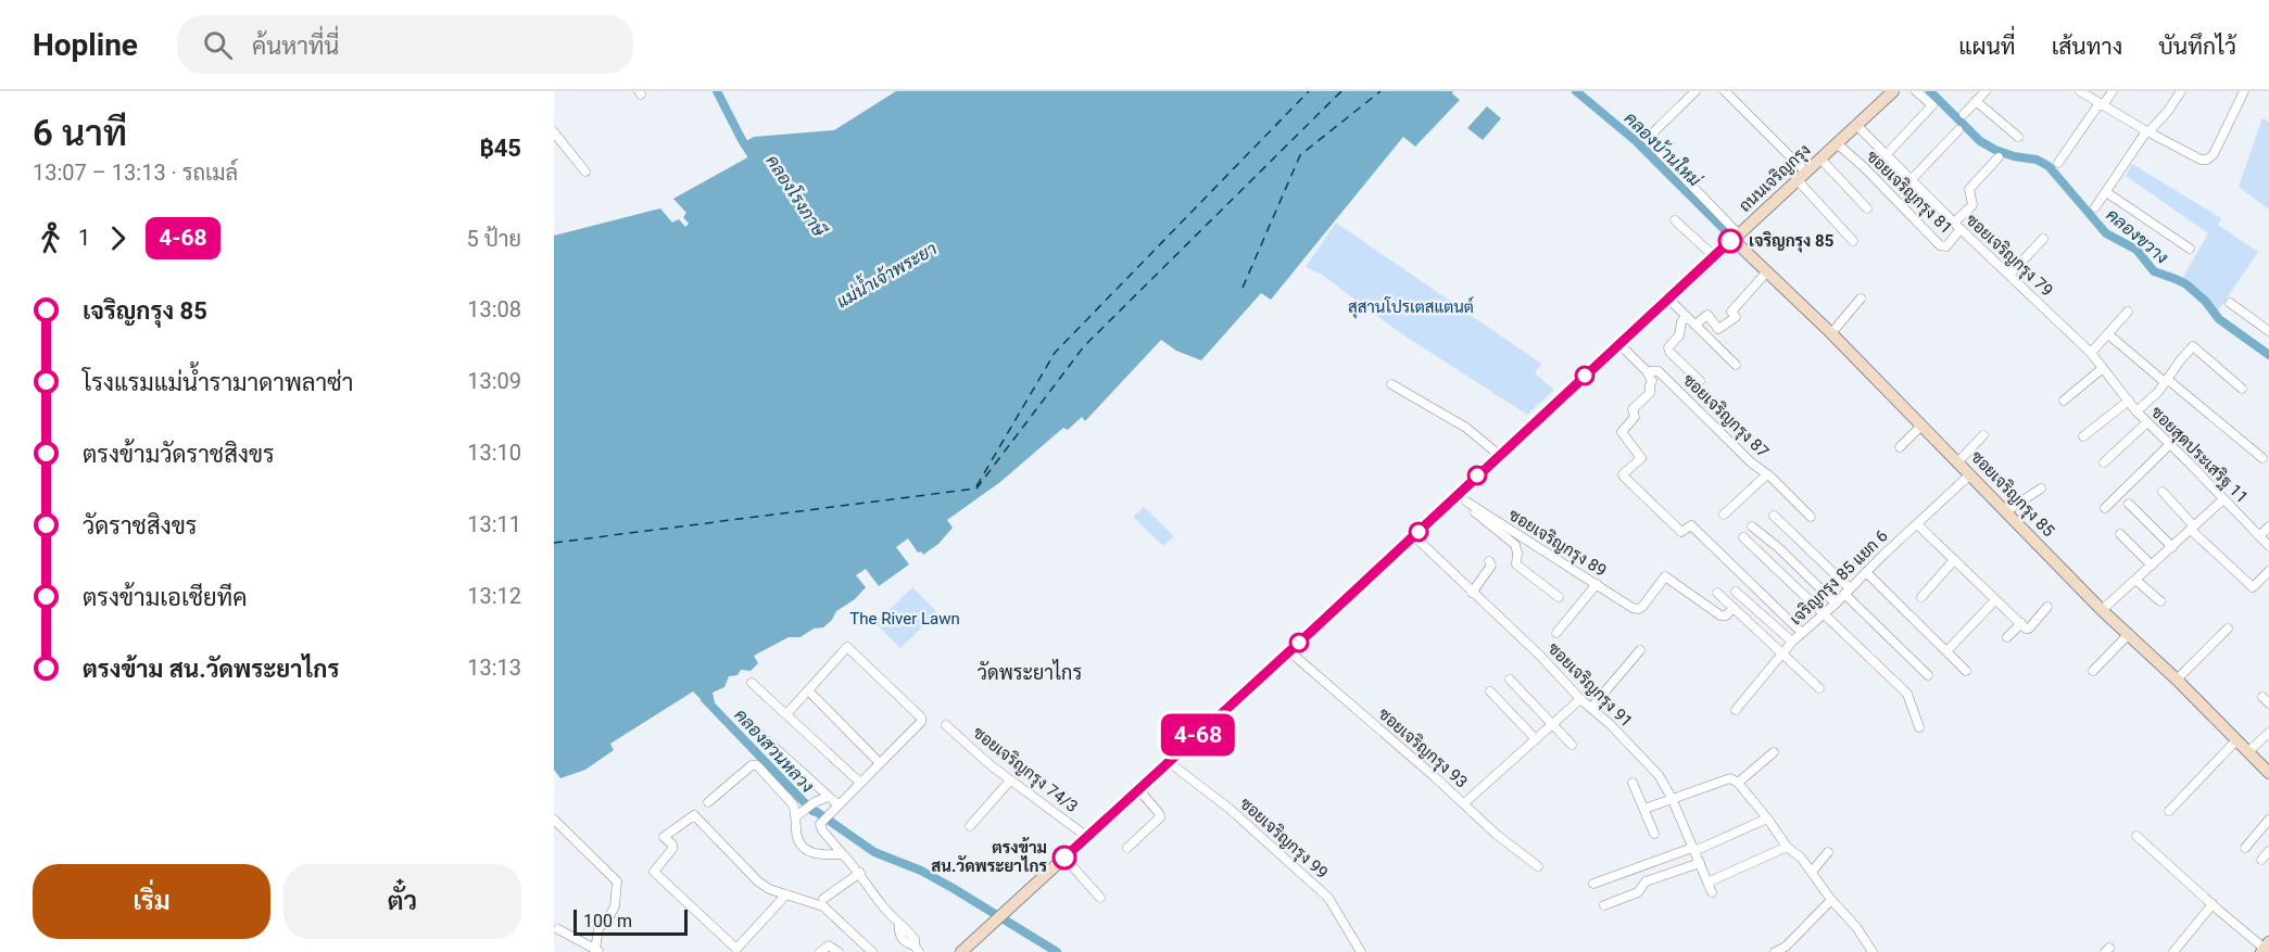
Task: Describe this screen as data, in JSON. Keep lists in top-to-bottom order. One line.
{"streets":{"main road":["ถนนเจริญกรุง","ซอยเจริญกรุง 85"],"street":["ซอยเจริญกรุง 81","ซอยเจริญกรุง 79","ซอยเจริญกรุง 87","ซอยสุดประเสริฐ 11","ซอยเจริญกรุง 89","เจริญกรุง 85 แยก 6","ซอยเจริญกรุง 91","ซอยเจริญกรุง 93","ซอยเจริญกรุง 74/3","ซอยเจริญกรุง 99"]},"crossings":[["ถนนเจริญกรุง","ซอยเจริญกรุง 81"],["ถนนเจริญกรุง","ซอยเจริญกรุง 79"],["ถนนเจริญกรุง","ซอยเจริญกรุง 87"],["ถนนเจริญกรุง","ซอยเจริญกรุง 85"],["ถนนเจริญกรุง","ซอยเจริญกรุง 89"],["ถนนเจริญกรุง","ซอยเจริญกรุง 91"],["ถนนเจริญกรุง","ซอยเจริญกรุง 93"],["ถนนเจริญกรุง","ซอยเจริญกรุง 74/3"],["ถนนเจริญกรุง","ซอยเจริญกรุง 99"],["ซอยเจริญกรุง 81","ซอยเจริญกรุง 79"],["ซอยเจริญกรุง 79","ซอยสุดประเสริฐ 11"],["ซอยเจริญกรุง 85","เจริญกรุง 85 แยก 6"]],"districts":["วัดพระยาไกร"],"water":["คลองบ้านใหม่","คลองโรงภาษี","คลองขวาง","แม่น้ำเจ้าพระยา","คลองสวนหลวง"],"parks":["สุสานโปรเตสแตนต์","The River Lawn"],"places":["เจริญกรุง 85","ตรงข้าม สน.วัดพระยาไกร"],"lines":["bus line 4-68"],"scale_bar":"100 m","page":{"header":"Hopline","search":"ค้นหาที่นี่","nav":["แผนที่","เส้นทาง","บันทึกไว้"],"heading":["6 นาที","13:07 – 13:13 · รถเมล์","฿45"],"on_map":"4-68","legs":["1","4-68","5 ป้าย"],"list":[{"name":"เจริญกรุง 85","value":"13:08"},{"name":"โรงแรมแม่น้ำรามาดาพลาซ่า","value":"13:09"},{"name":"ตรงข้ามวัดราชสิงขร","value":"13:10"},{"name":"วัดราชสิงขร","value":"13:11"},{"name":"ตรงข้ามเอเชียทีค","value":"13:12"},{"name":"ตรงข้าม สน.วัดพระยาไกร","value":"13:13"}],"buttons":["เริ่ม","ตั๋ว"],"scale":"100 m"}}
